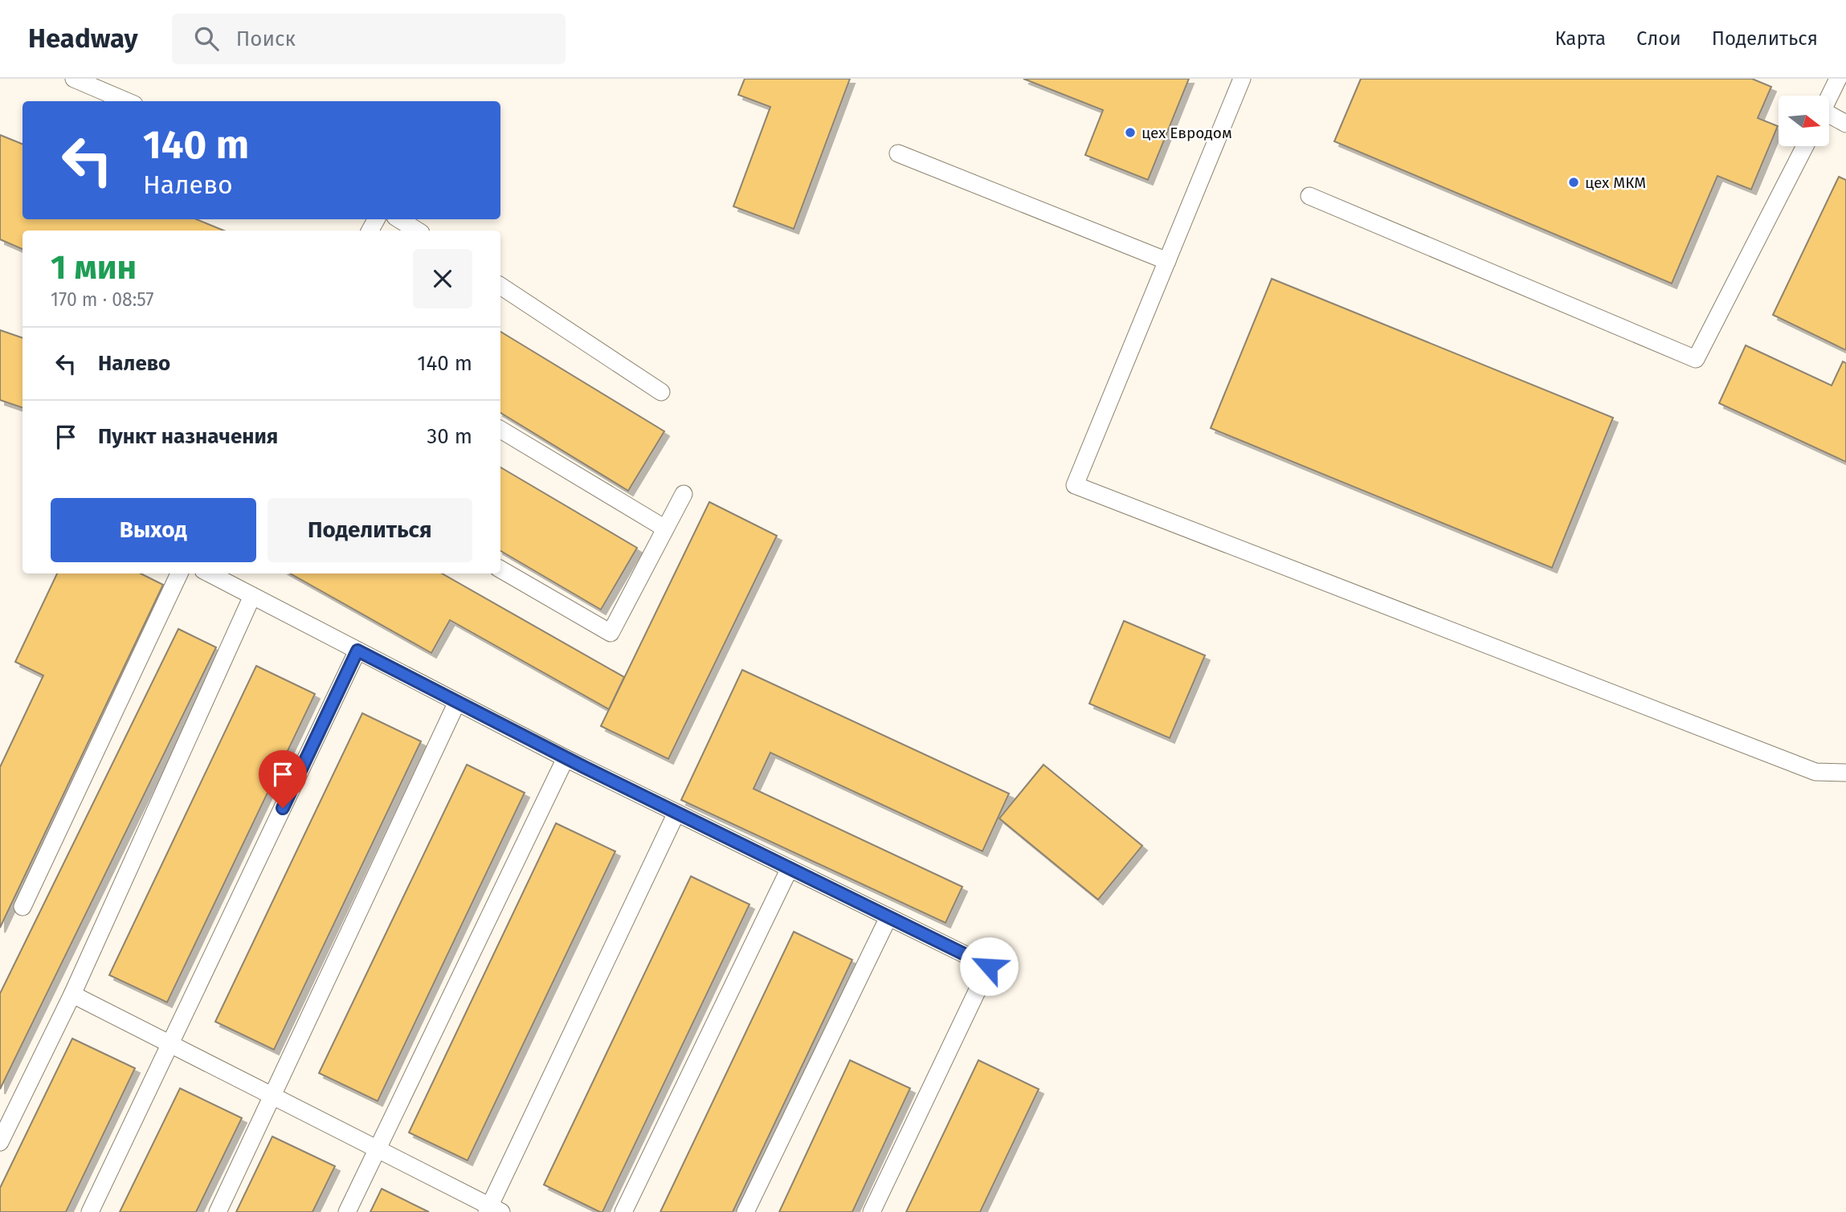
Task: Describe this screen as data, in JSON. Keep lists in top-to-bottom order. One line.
{"places":["цех Евродом","цех МКМ"],"north":"right","page":{"header":"Headway","search":"Поиск","nav":["Карта","Слои","Поделиться"],"turn":["140 m","Налево"],"heading":["1 мин","170 m · 08:57"],"list":[{"name":"Налево","value":"140 m"},{"name":"Пункт назначения","value":"30 m"}],"buttons":["Выход","Поделиться"]}}
